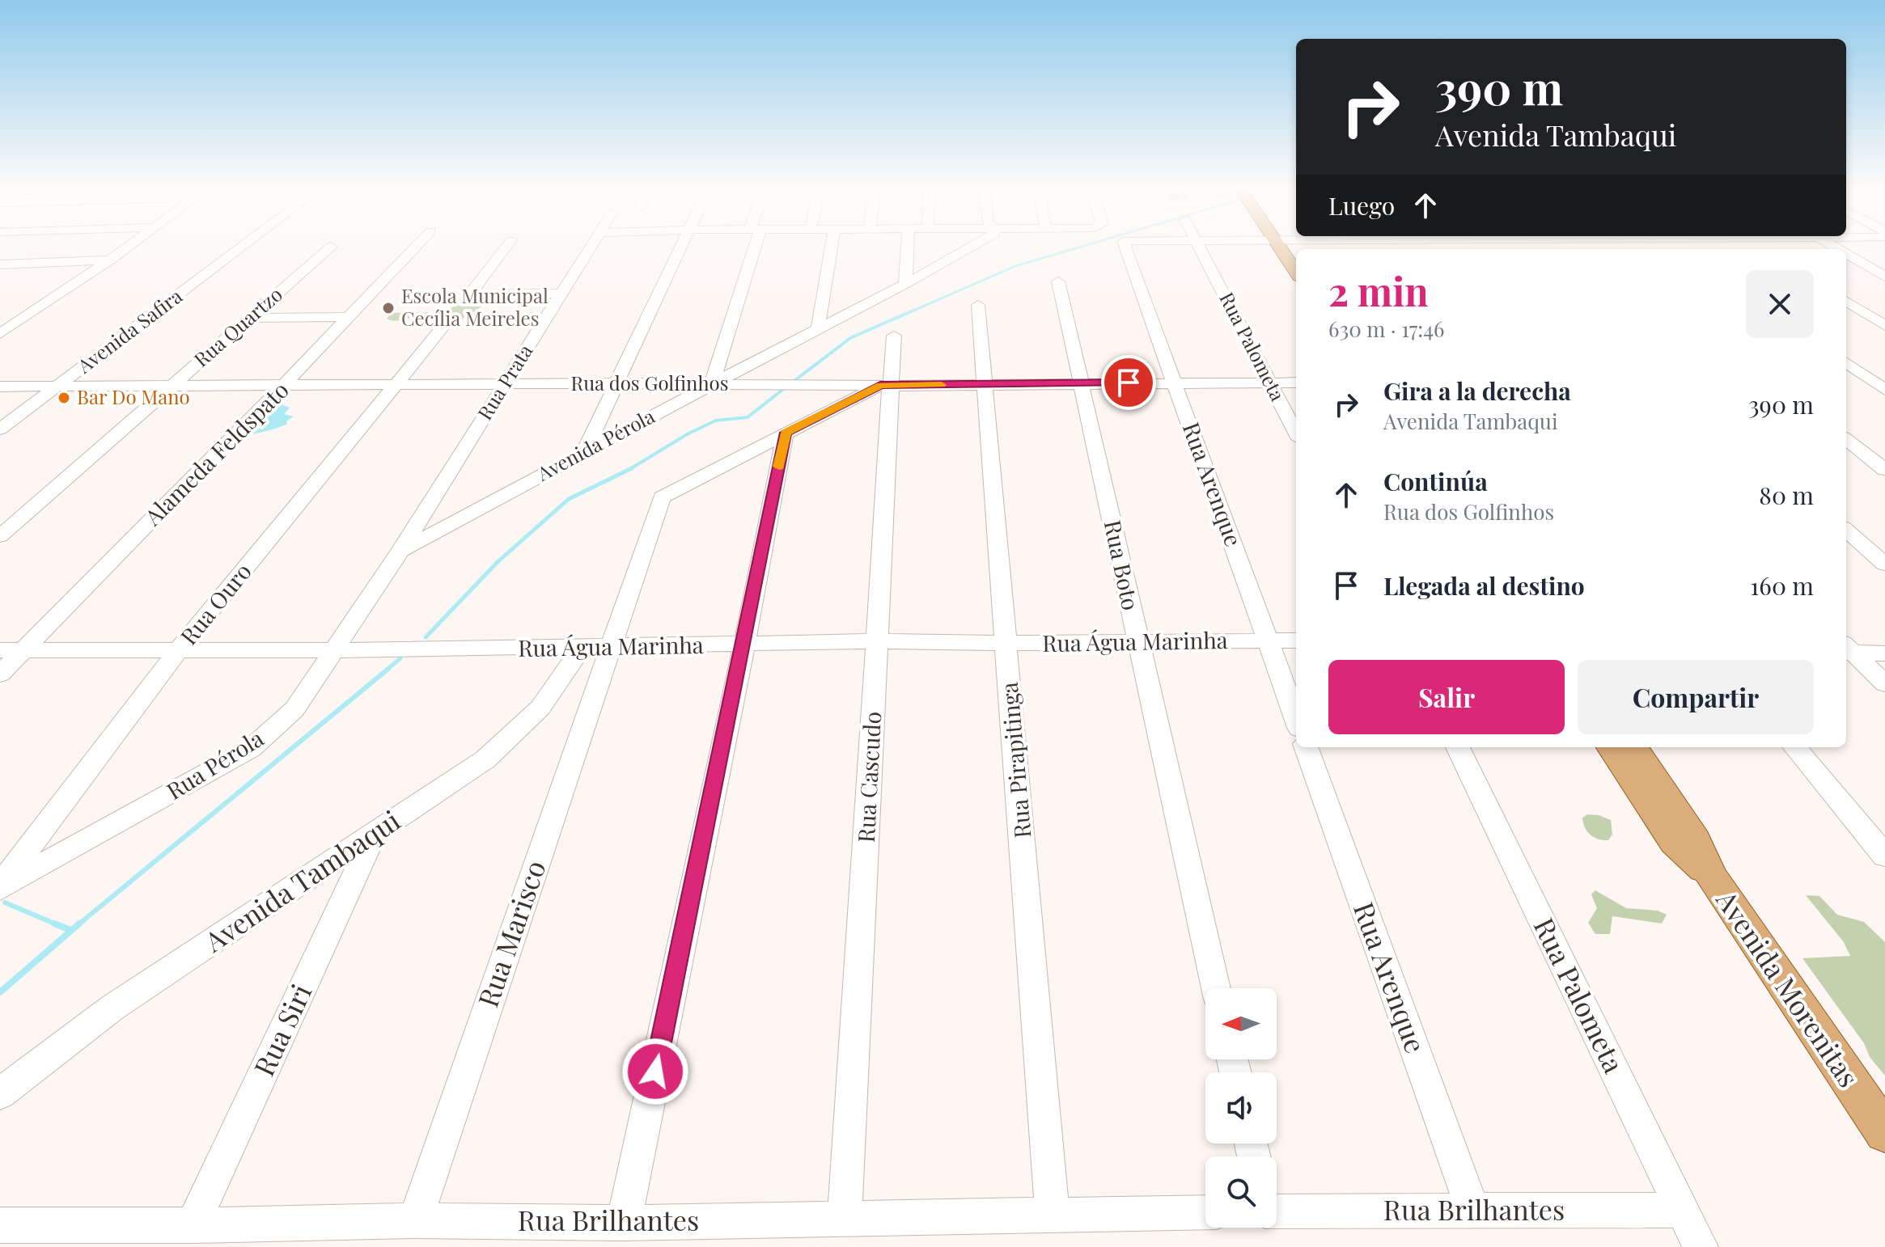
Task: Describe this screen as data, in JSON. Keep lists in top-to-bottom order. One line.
{"streets":{"main road":["Avenida Morenitas"],"street":["Rua Quartzo","Avenida Safira","Rua Palometa","Rua Prata","Rua dos Golfinhos","Avenida Pérola","Alameda Feldspato","Rua Arenque","Rua Boto","Rua Ouro","Rua Água Marinha","Rua Pirapitinga","Rua Pérola","Rua Cascudo","Avenida Tambaqui","Rua Marisco","Rua Siri","Rua Brilhantes"]},"crossings":[["Rua Quartzo","Rua dos Golfinhos"],["Avenida Safira","Rua dos Golfinhos"],["Rua Palometa","Rua dos Golfinhos"],["Rua Palometa","Rua Brilhantes"],["Rua Prata","Rua dos Golfinhos"],["Rua Prata","Avenida Pérola"],["Rua Prata","Rua Pérola"],["Rua dos Golfinhos","Avenida Pérola"],["Rua dos Golfinhos","Alameda Feldspato"],["Rua dos Golfinhos","Rua Arenque"],["Rua dos Golfinhos","Rua Boto"],["Rua dos Golfinhos","Rua Ouro"],["Rua dos Golfinhos","Rua Pirapitinga"],["Rua dos Golfinhos","Rua Cascudo"],["Rua dos Golfinhos","Avenida Tambaqui"],["Avenida Pérola","Rua Pérola"],["Alameda Feldspato","Rua Água Marinha"],["Rua Arenque","Rua Água Marinha"],["Rua Arenque","Rua Brilhantes"],["Rua Boto","Rua Água Marinha"],["Rua Ouro","Rua Água Marinha"],["Rua Ouro","Rua Pérola"],["Rua Água Marinha","Rua Pirapitinga"],["Rua Água Marinha","Rua Pérola"],["Rua Água Marinha","Rua Cascudo"],["Rua Água Marinha","Avenida Tambaqui"],["Rua Água Marinha","Rua Marisco"],["Rua Pirapitinga","Rua Brilhantes"],["Rua Cascudo","Avenida Tambaqui"],["Rua Cascudo","Rua Brilhantes"],["Avenida Tambaqui","Rua Marisco"],["Avenida Tambaqui","Rua Siri"],["Rua Marisco","Rua Brilhantes"],["Rua Siri","Rua Brilhantes"]],"places":["Escola Municipal Cecília Meireles","Bar Do Mano"],"north":"left","page":{"turn":["390 m","Avenida Tambaqui"],"then":"Luego","heading":["2 min","630 m · 17:46"],"list":[{"name":"Gira a la derecha","note":"Avenida Tambaqui","value":"390 m"},{"name":"Continúa","note":"Rua dos Golfinhos","value":"80 m"},{"name":"Llegada al destino","value":"160 m"}],"buttons":["Salir","Compartir"]}}
